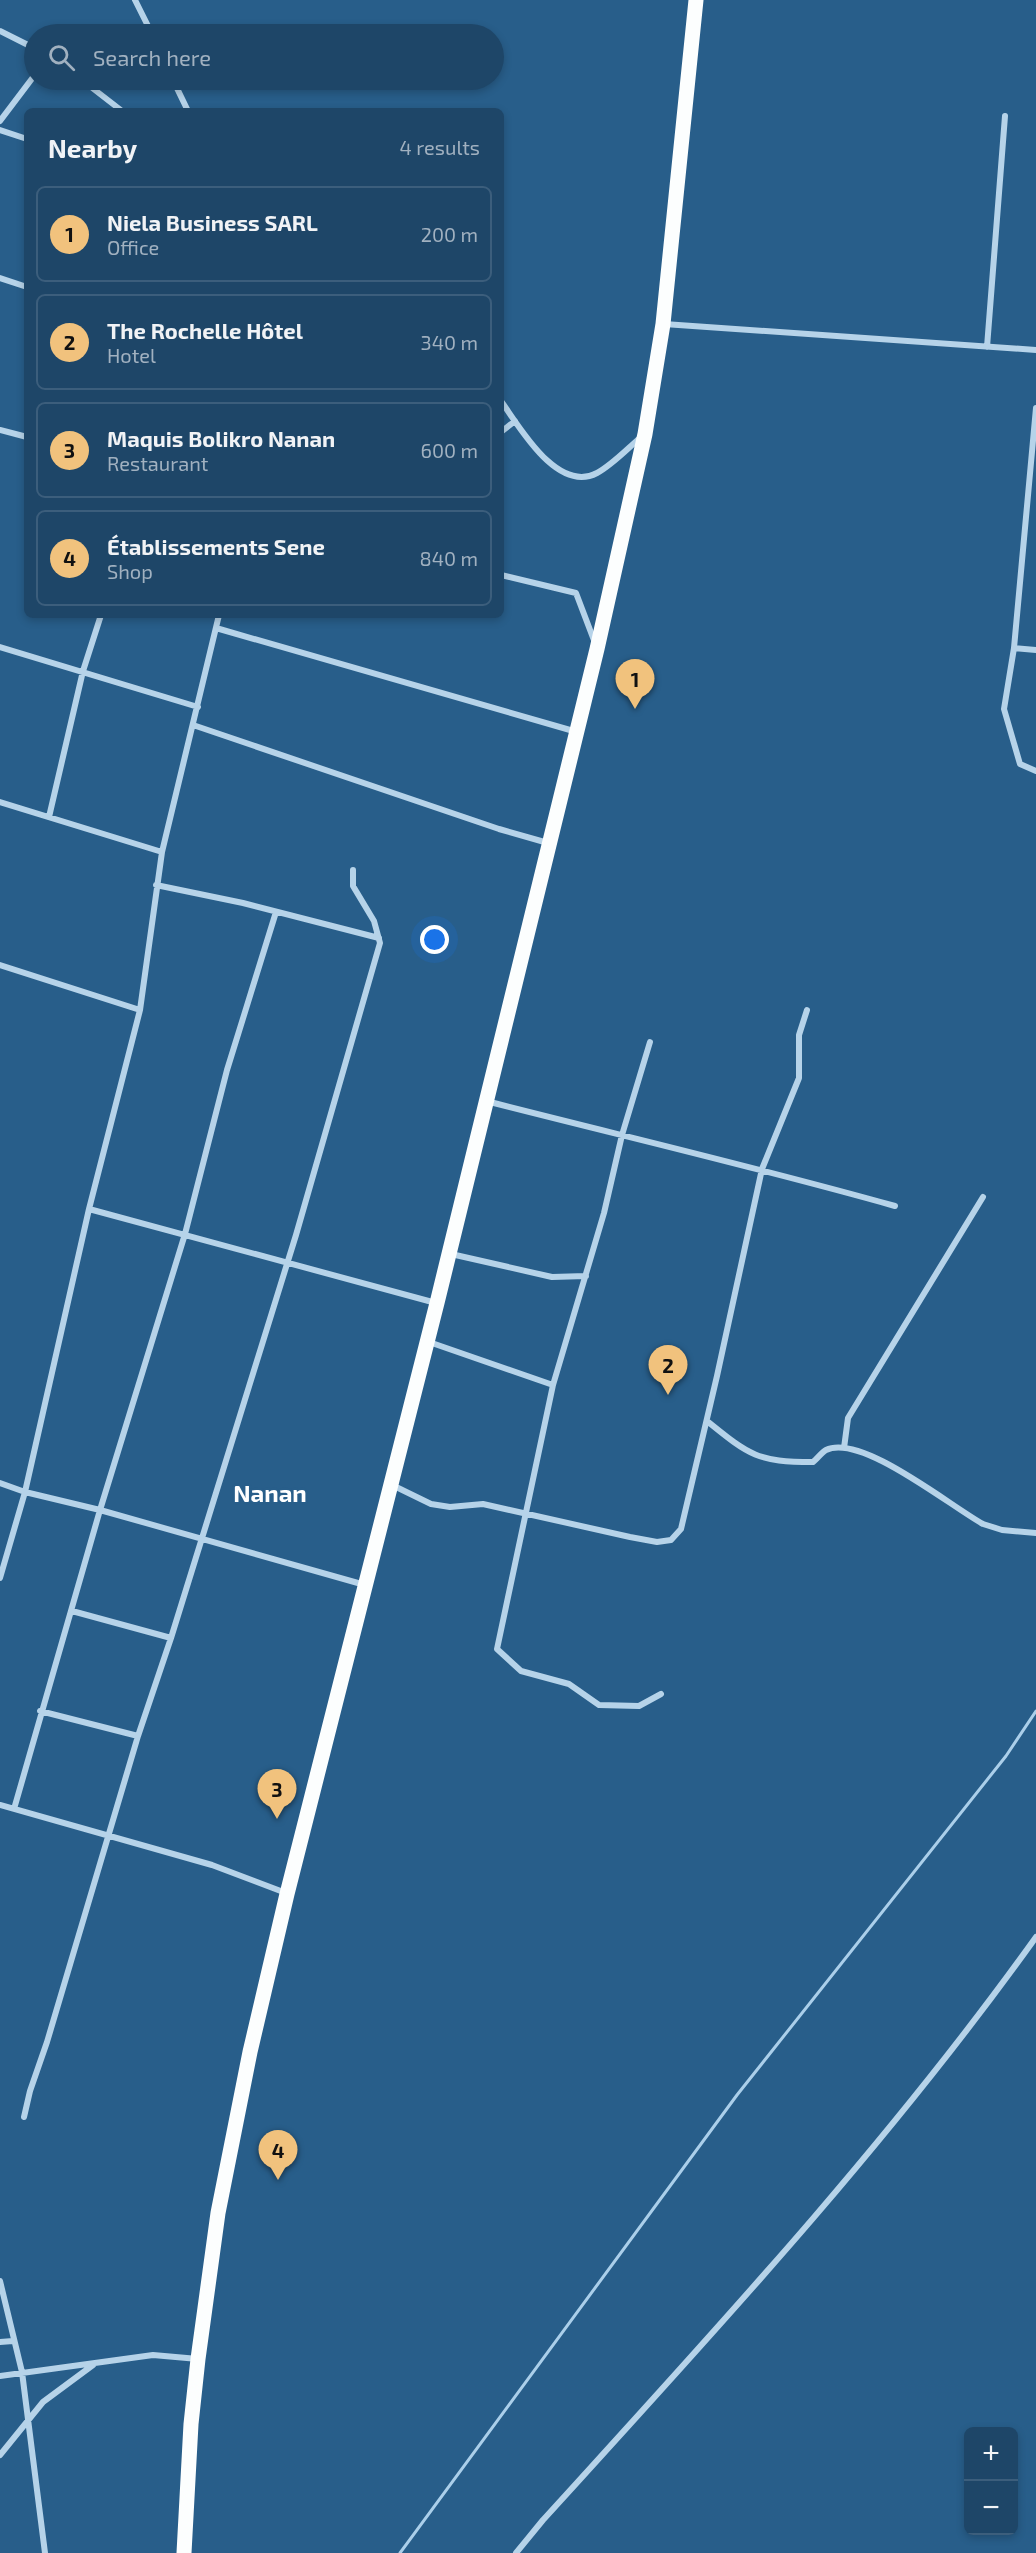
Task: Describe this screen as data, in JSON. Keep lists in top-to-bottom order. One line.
{"districts":["Nanan"],"page":{"search":"Search here","heading":["Nearby","4 results"],"list":[{"mark":"1","name":"Niela Business SARL","note":"Office","value":"200 m"},{"mark":"2","name":"The Rochelle Hôtel","note":"Hotel","value":"340 m"},{"mark":"3","name":"Maquis Bolikro Nanan","note":"Restaurant","value":"600 m"},{"mark":"4","name":"Établissements Sene","note":"Shop","value":"840 m"}],"pins":["1","2","3","4"],"map_buttons":["+","−"]}}
